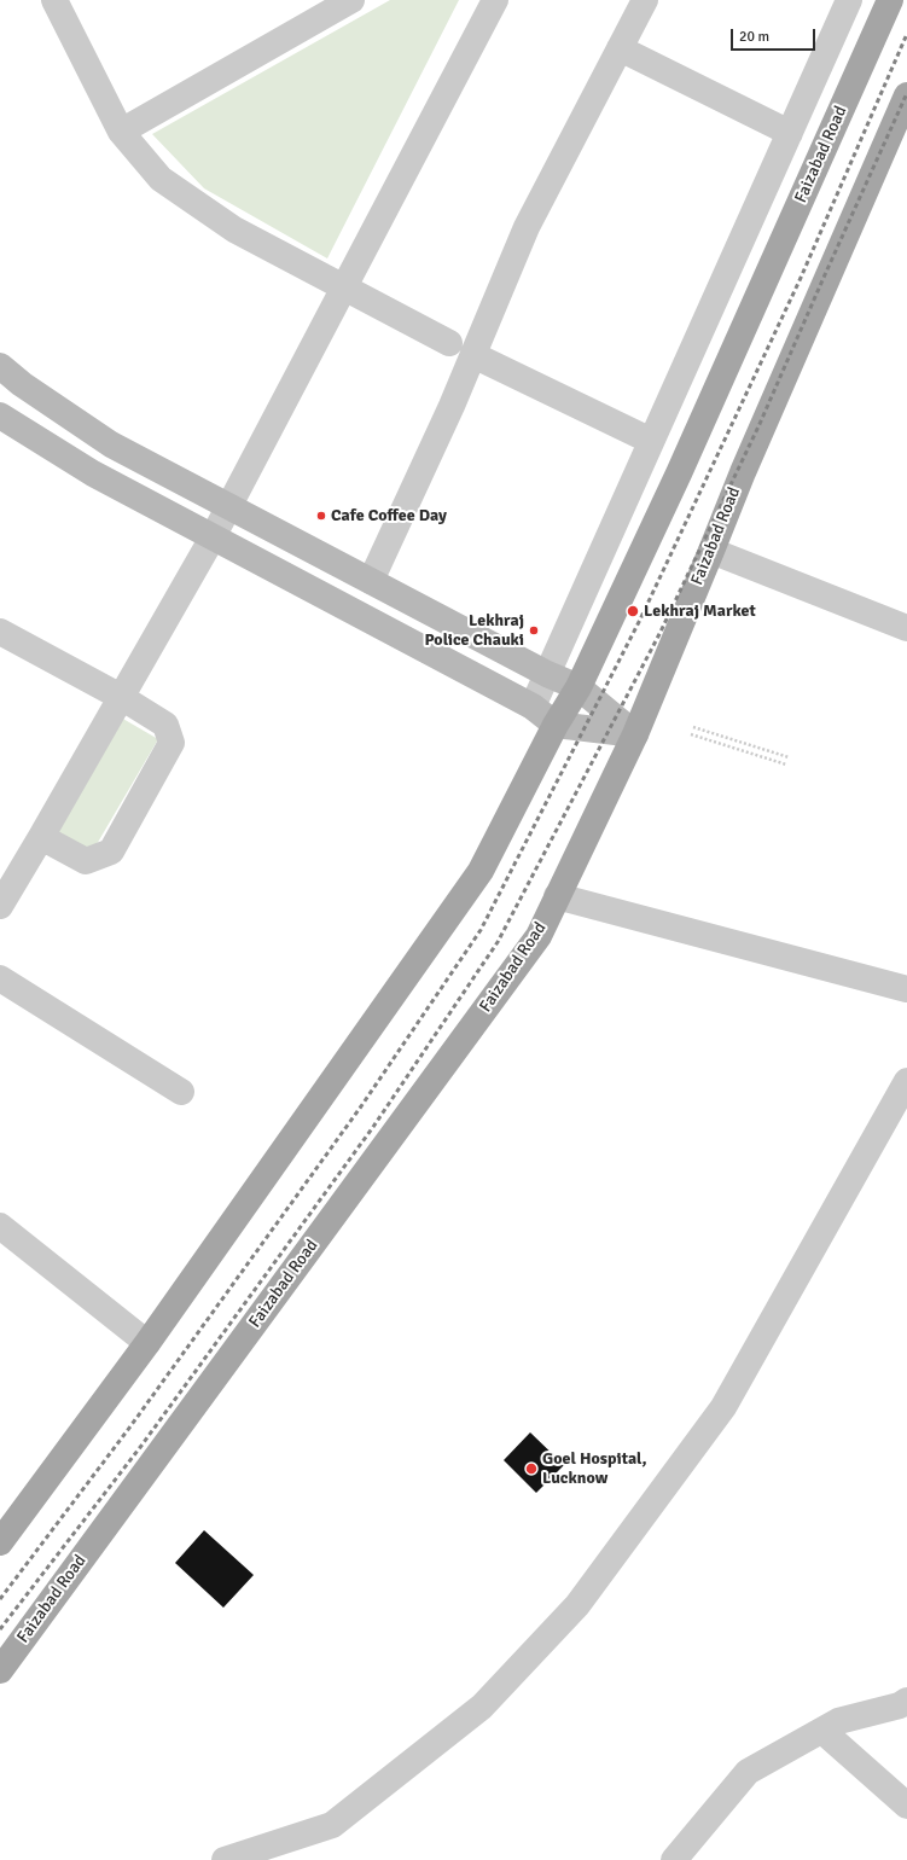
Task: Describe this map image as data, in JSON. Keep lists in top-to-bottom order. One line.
{"streets":{"main road":["Faizabad Road"]},"places":["Cafe Coffee Day","Lekhraj Market","Lekhraj Police Chauki","Goel Hospital, Lucknow"],"scale_bar":"20 m"}
